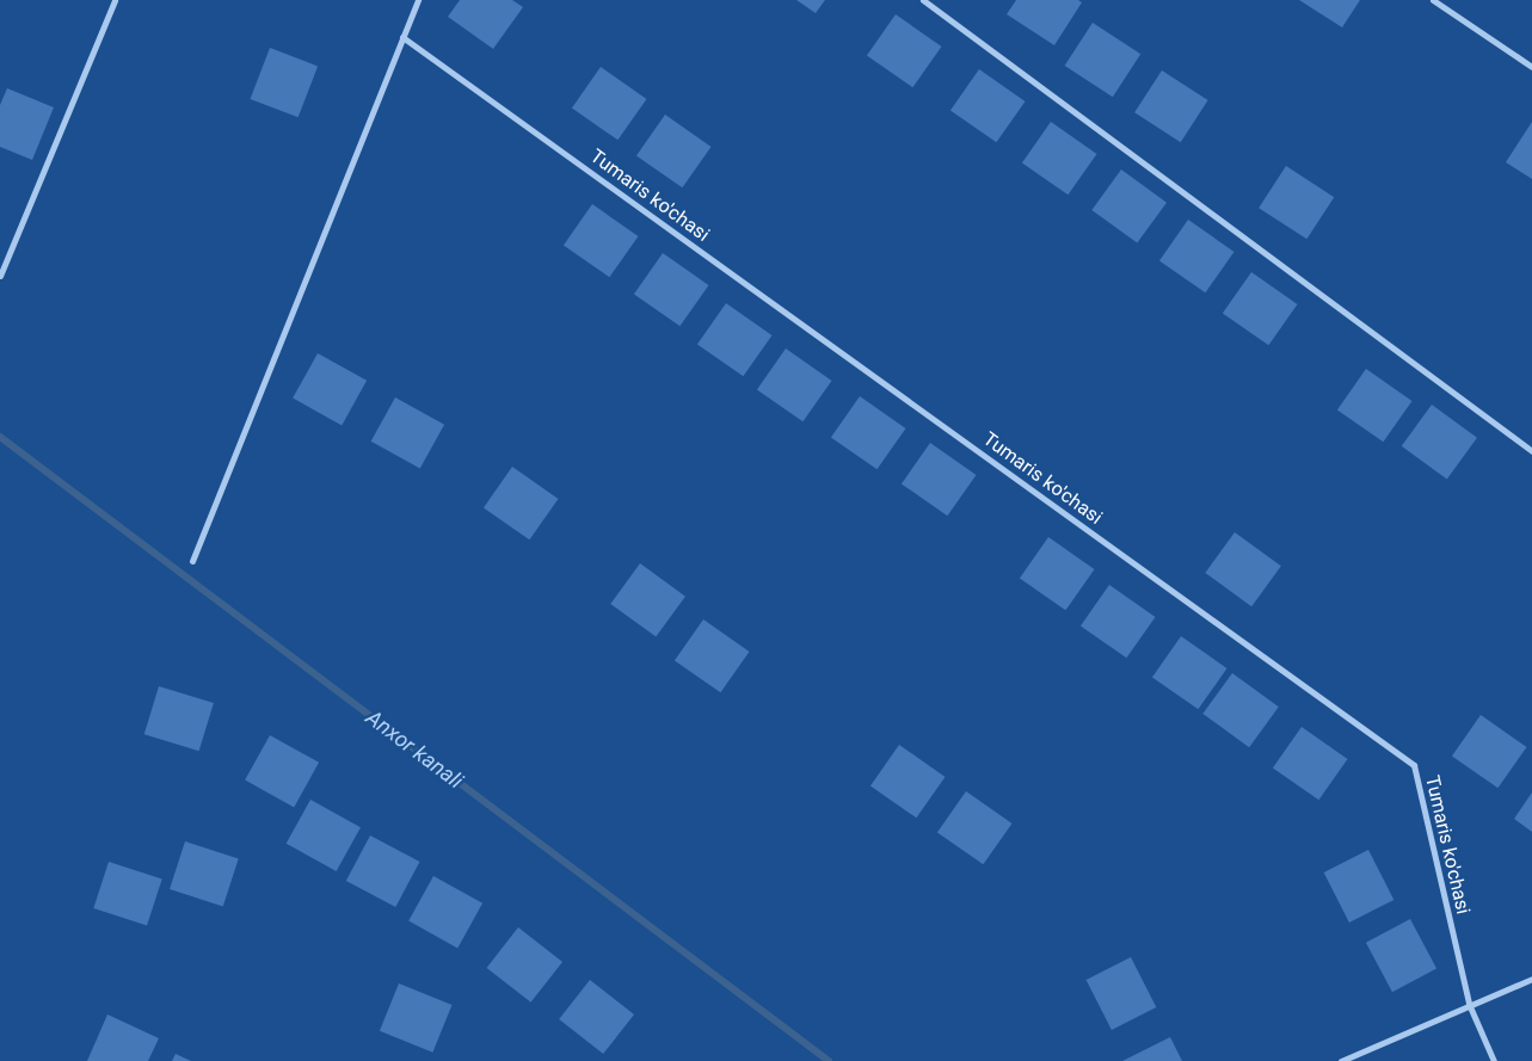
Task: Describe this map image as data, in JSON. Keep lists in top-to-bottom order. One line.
{"streets":{"street":["Tumaris ko'chasi"]},"water":["Anxor kanali"]}
